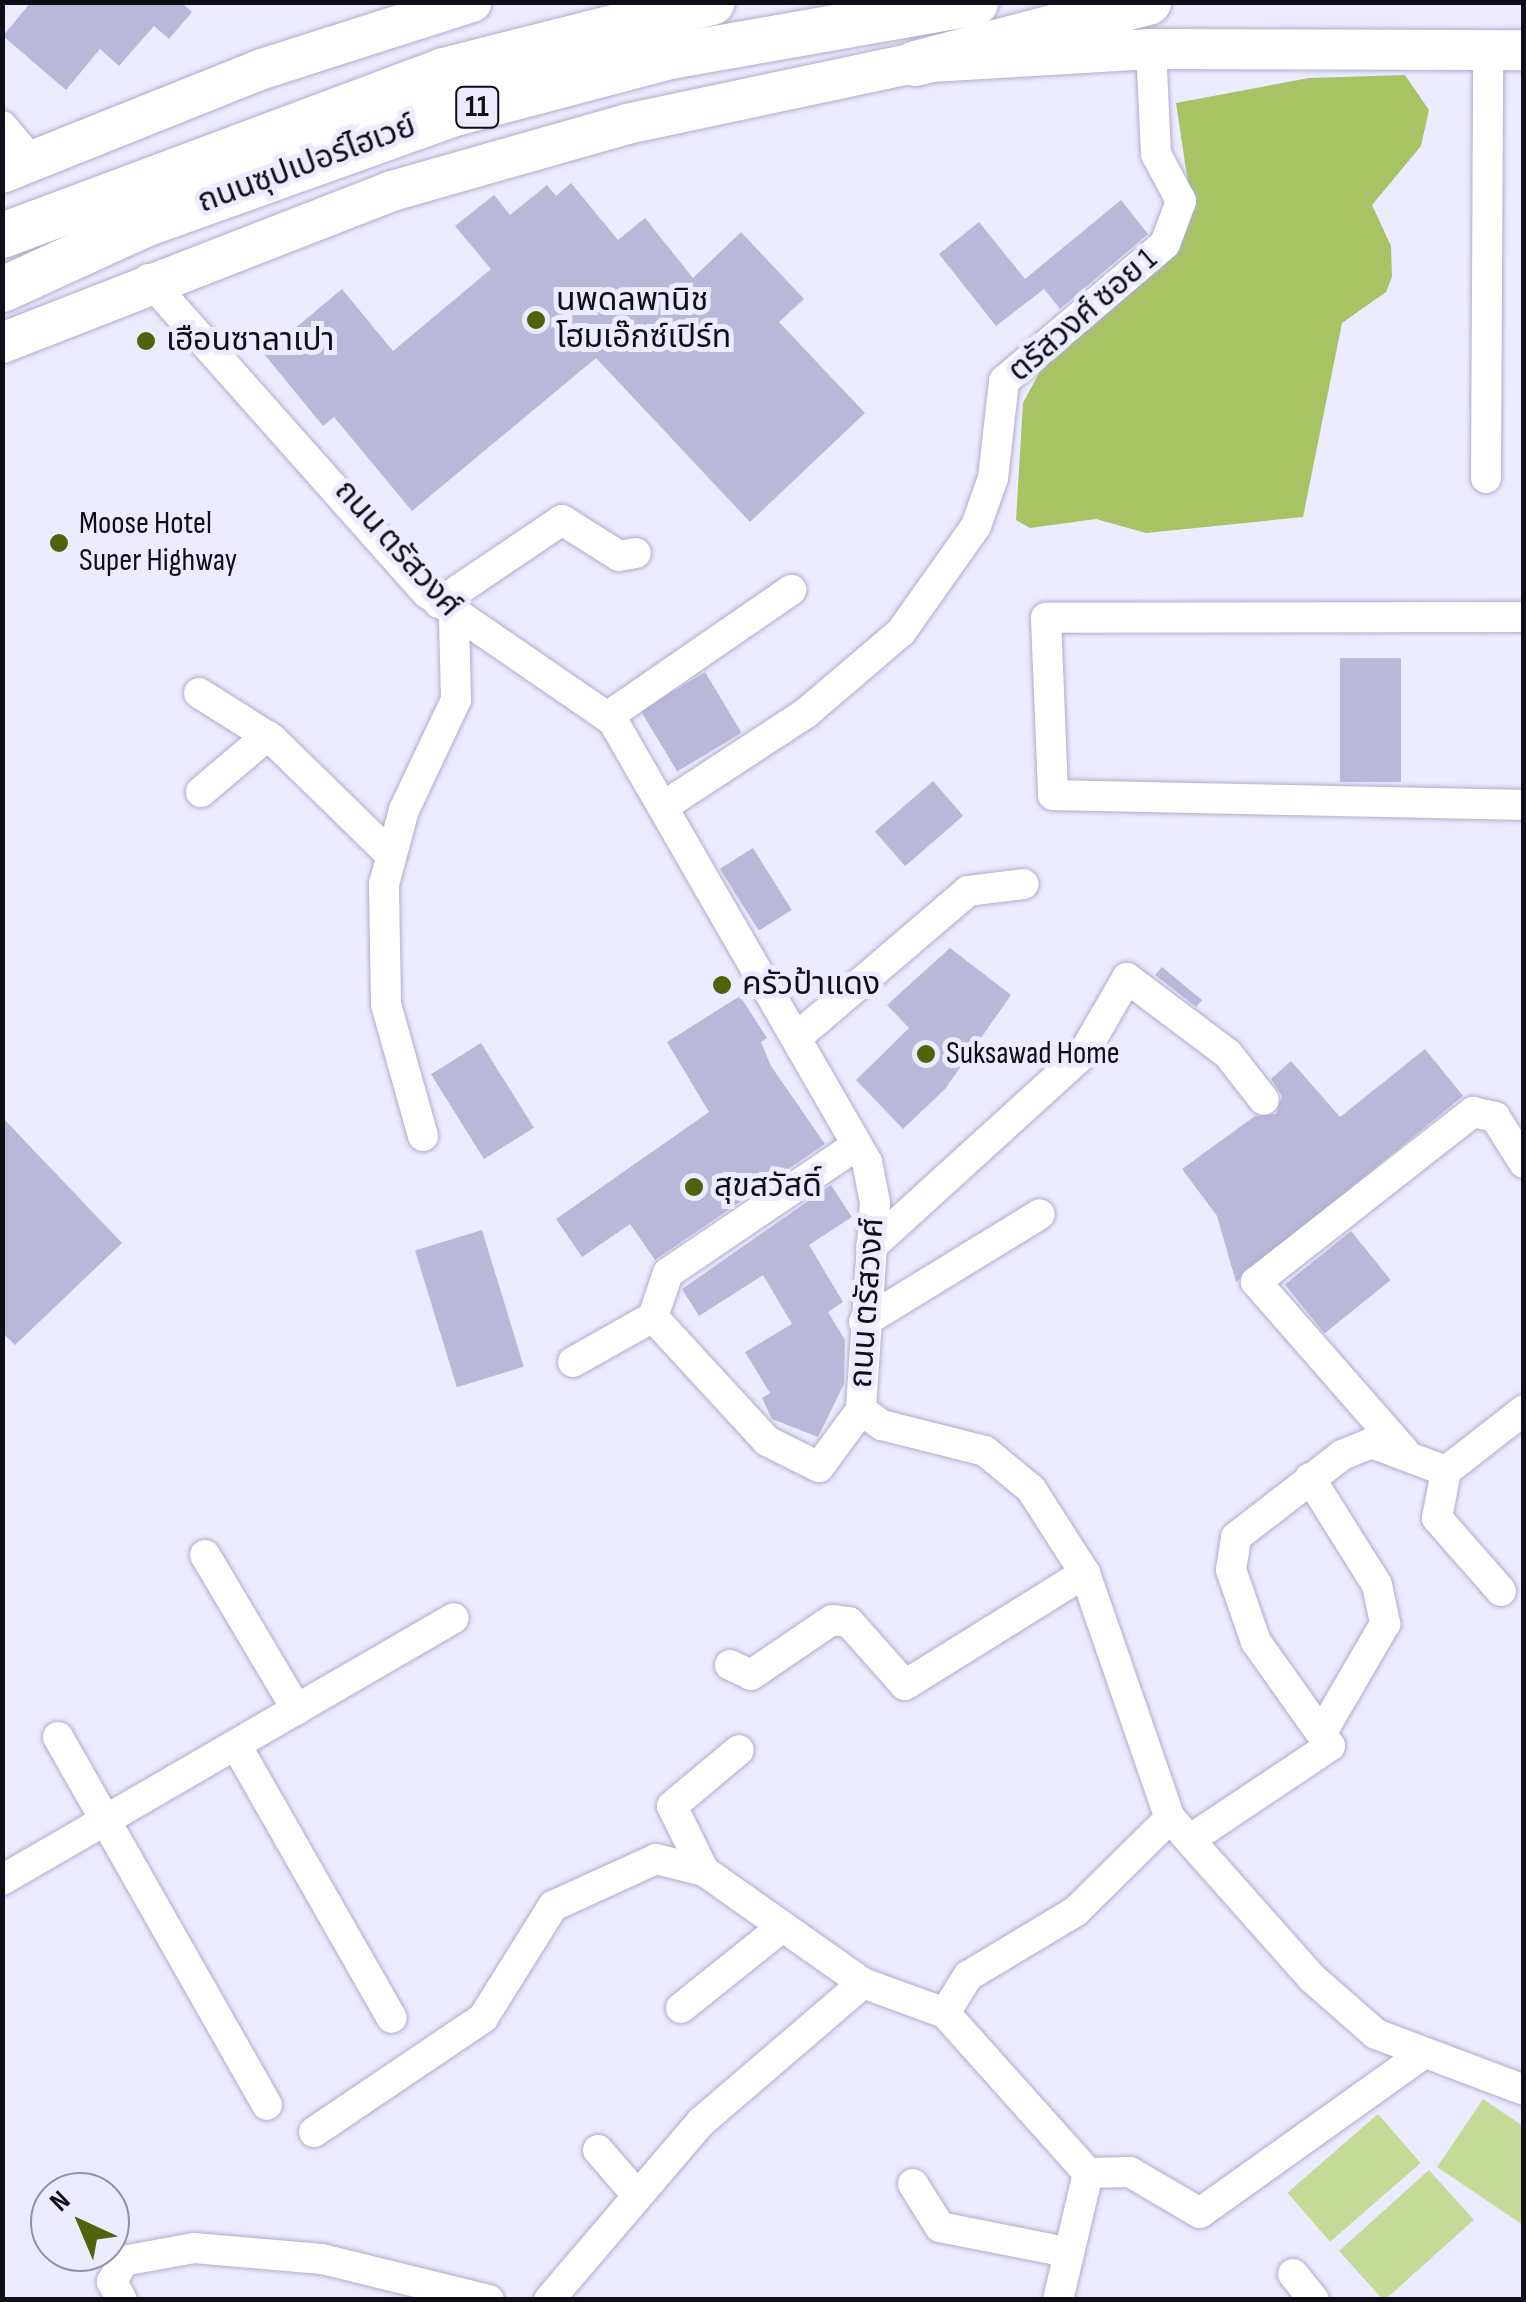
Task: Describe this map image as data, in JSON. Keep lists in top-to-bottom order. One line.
{"streets":{"highway":["11","ถนนซุปเปอร์ไฮเวย์"],"street":["ตรัสวงศ์ ซอย 1","ถนน ตรัสวงศ์"]},"crossings":[["ตรัสวงศ์ ซอย 1","ถนน ตรัสวงศ์"]],"places":["นพดลพานิช โฮมเอ๊กซ์เปิร์ท","เฮือนซาลาเปา","Moose Hotel Super Highway","ครัวป้าแดง","Suksawad Home","สุขสวัสดิ์"],"north":"top left"}
